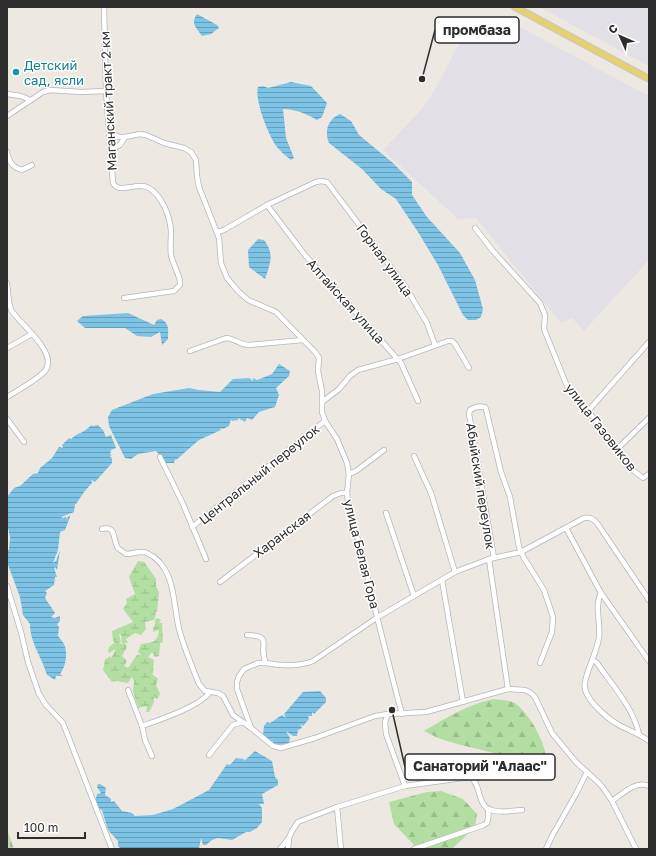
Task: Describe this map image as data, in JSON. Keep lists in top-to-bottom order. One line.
{"streets":{"street":["Маганский тракт 2 км","Горная улица","Алтайская улица","улица Газовиков","Центральный переулок","Абыйский переулок","Харанская","улица Белая Гора"]},"crossings":[["Маганский тракт 2 км","улица Белая Гора"],["Горная улица","Алтайская улица"],["Центральный переулок","улица Белая Гора"],["Харанская","улица Белая Гора"]],"places":["Детский сад, ясли","промбаза","Санаторий \"Алаас\""],"scale_bar":"100 m","north":"top left"}
